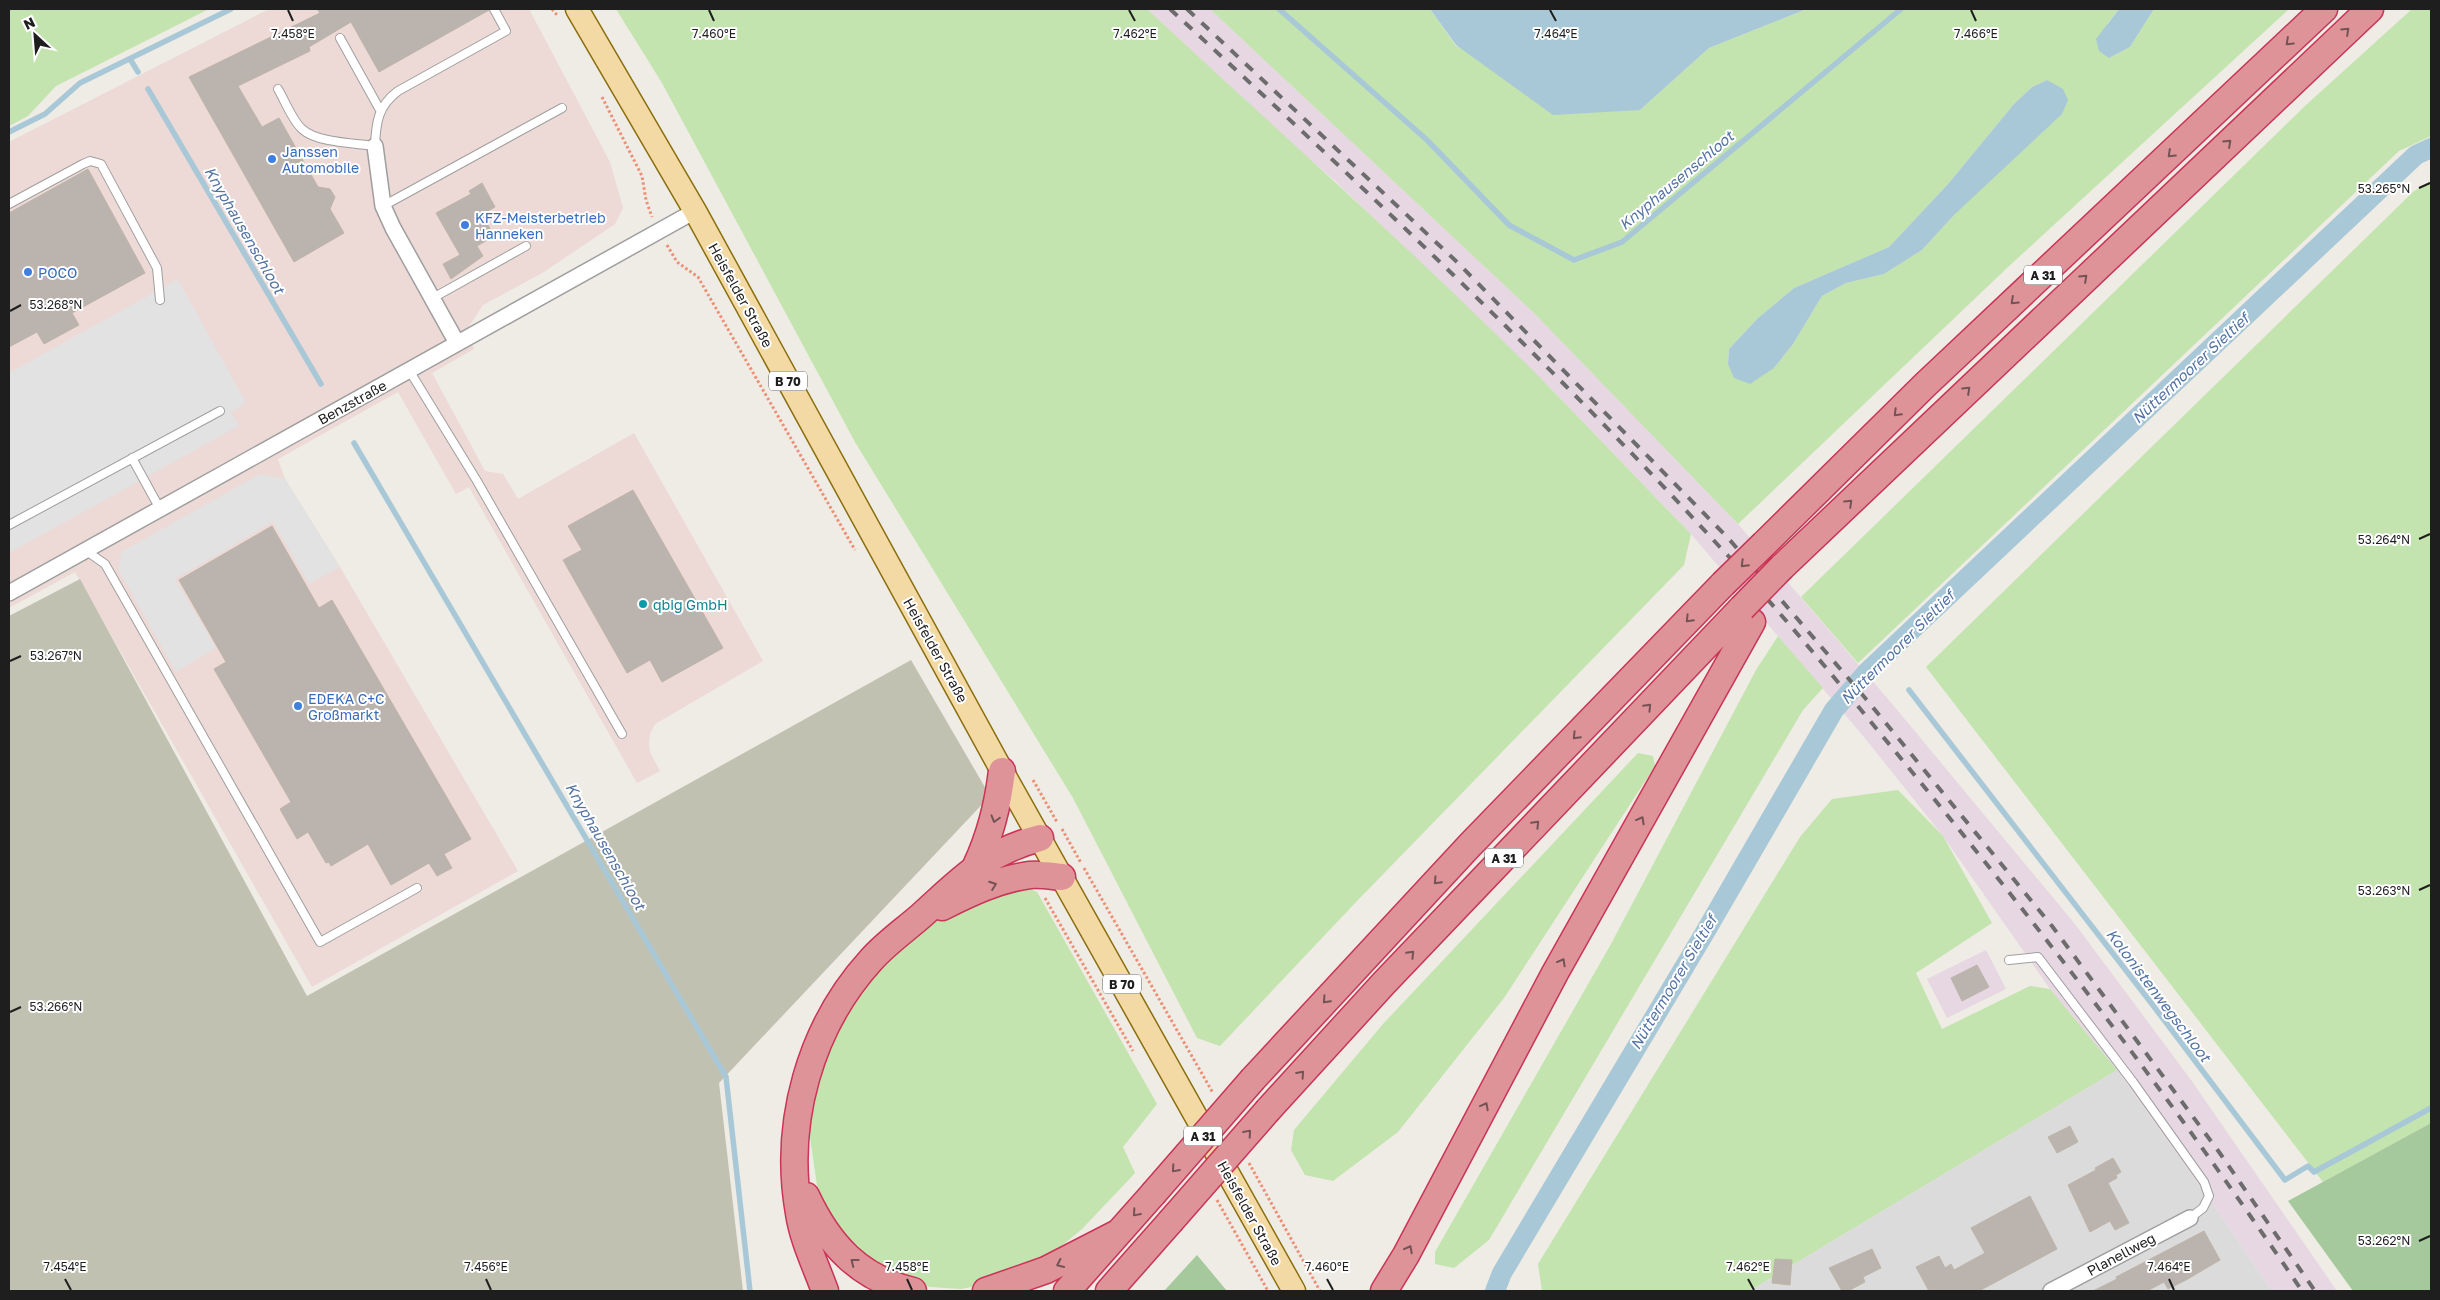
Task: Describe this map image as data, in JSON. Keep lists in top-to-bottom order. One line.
{"streets":{"highway":["A 31"],"main road":["Heisfelder Straße","B 70"],"street":["Benzstraße","Planellweg"]},"crossings":[["Heisfelder Straße","Benzstraße"]],"water":["Knyphausenschloot","Nüttermoorer Sieltief","Kolonistenwegschloot"],"places":["Janssen Automobile","KFZ-Meisterbetrieb Hanneken","POCO","qbig GmbH","EDEKA C+C Großmarkt"],"north":"top left","coordinates":["7.458°E","7.460°E","7.462°E","7.466°E","7.464°E","53.265°N","53.268°N","53.264°N","53.267°N","53.263°N","53.266°N","53.262°N","7.454°E","7.456°E"]}
